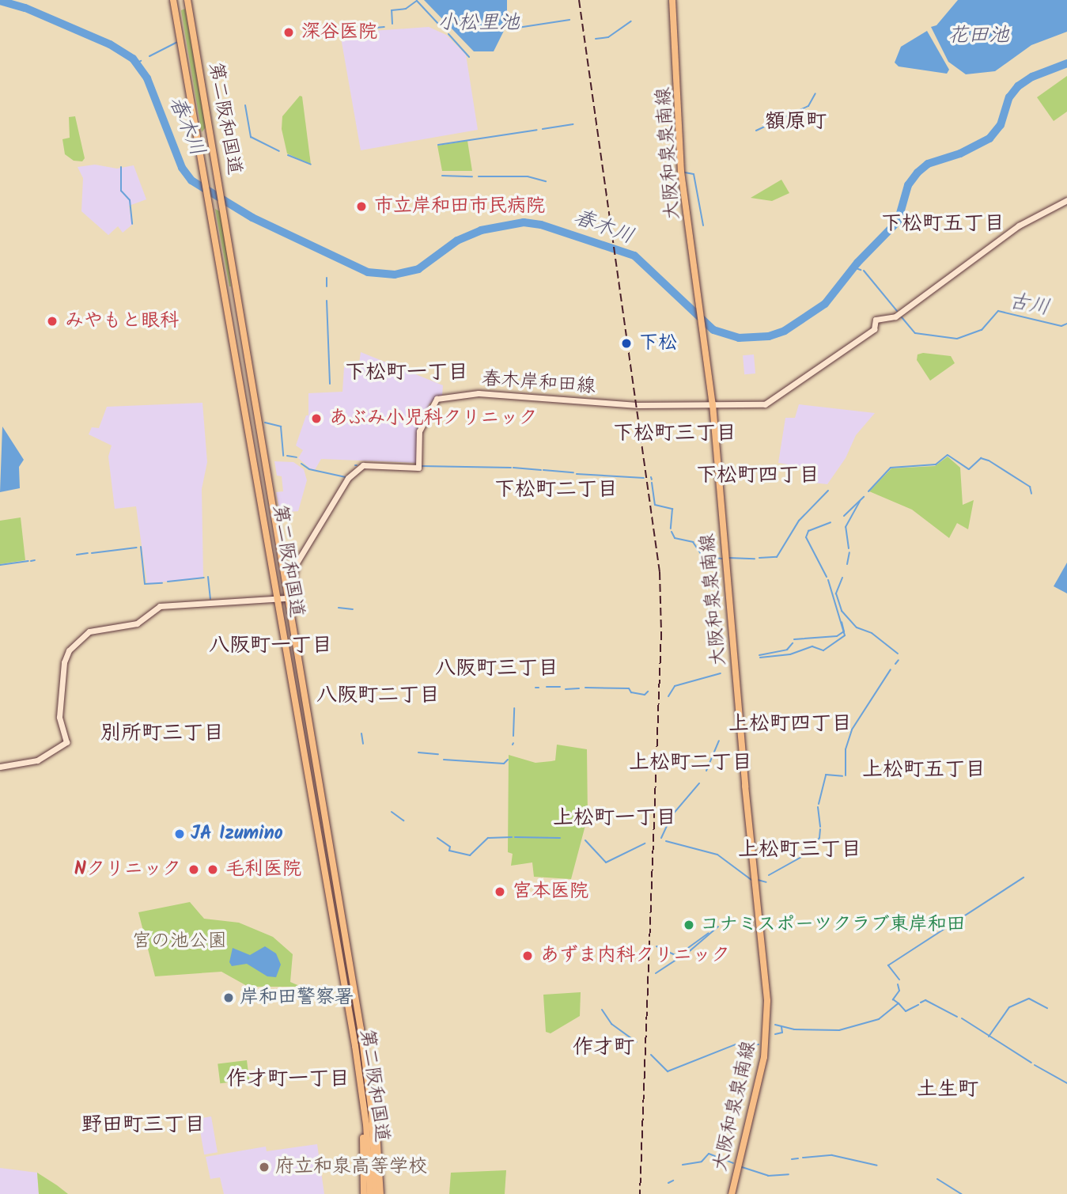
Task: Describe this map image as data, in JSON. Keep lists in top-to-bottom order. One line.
{"streets":{"main road":["第二阪和国道","大阪和泉泉南線","春木岸和田線"]},"crossings":[["第二阪和国道","春木岸和田線"],["大阪和泉泉南線","春木岸和田線"]],"districts":["額原町","下松町五丁目","下松町一丁目","下松町三丁目","下松町四丁目","下松町二丁目","八阪町一丁目","八阪町三丁目","八阪町二丁目","上松町四丁目","別所町三丁目","上松町二丁目","上松町五丁目","上松町一丁目","上松町三丁目","作才町","作才町一丁目","土生町","野田町三丁目"],"water":["小松里池","花田池","春木川","古川"],"parks":["宮の池公園"],"places":["深谷医院","市立岸和田市民病院","みやもと眼科","下松","あぶみ小児科クリニック","JA Izumino","Nクリニック","毛利医院","宮本医院","コナミスポーツクラブ東岸和田","あずま内科クリニック","岸和田警察署","府立和泉高等学校"]}
